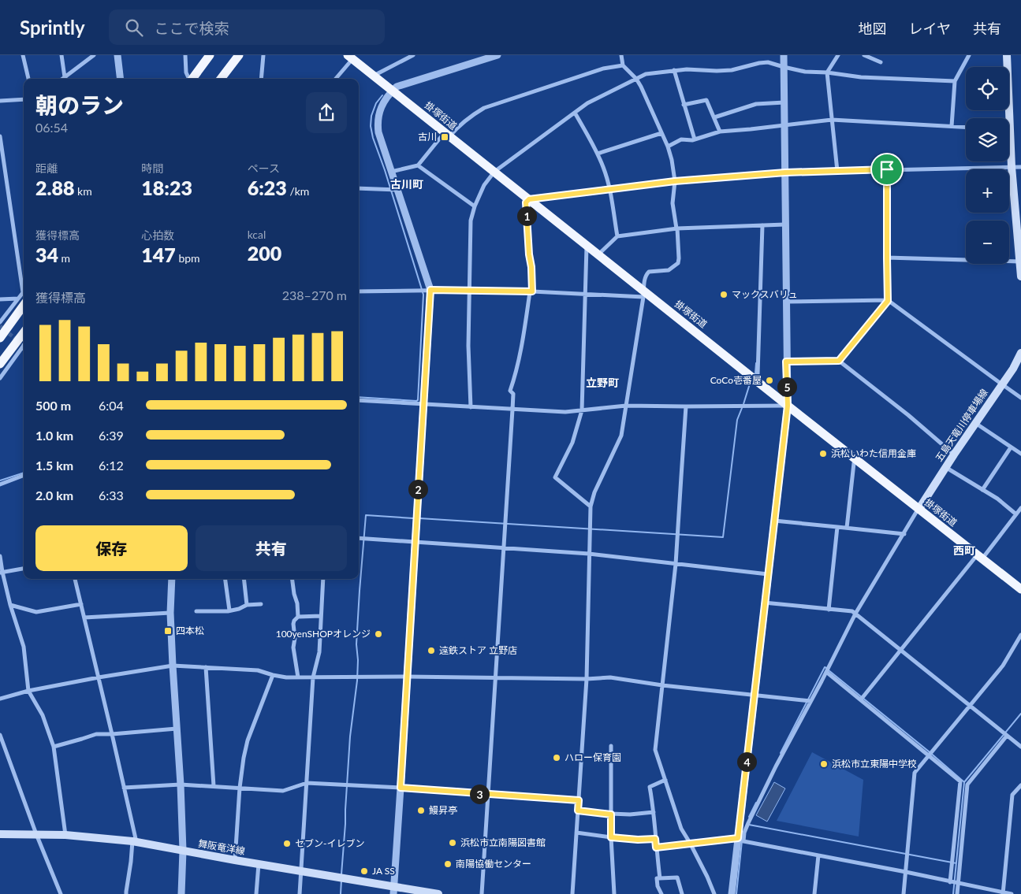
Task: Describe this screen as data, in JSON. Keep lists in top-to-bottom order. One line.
{"streets":{"highway":["掛塚街道"],"main road":["五島天竜川停車場線","舞阪竜洋線"]},"crossings":[["掛塚街道","五島天竜川停車場線"]],"districts":["古川町","立野町","西町"],"places":{"transit":["古川","四本松"],"other":["マックスバリュ","CoCo壱番屋","浜松いわた信用金庫","100yenSHOPオレンジ","遠鉄ストア 立野店","ハロー保育園","浜松市立東陽中学校","鰻昇亭","浜松市立南陽図書館","セブン-イレブン","南陽協働センター","JA SS"]},"page":{"header":"Sprintly","search":"ここで検索","nav":["地図","レイヤ","共有"],"map_buttons":["+","−"],"heading":["朝のラン","06:54"],"stats":[["距離","2.88 km"],["時間","18:23"],["ペース","6:23 /km"],["獲得標高","34 m"],["心拍数","147 bpm"],["kcal","200"]],"pins":["1","5","2","4","3"],"chart":["獲得標高","238–270 m"],"list":[{"name":"500 m","note":"6:04"},{"name":"1.0 km","note":"6:39"},{"name":"1.5 km","note":"6:12"},{"name":"2.0 km","note":"6:33"}],"buttons":["保存","共有"]}}
